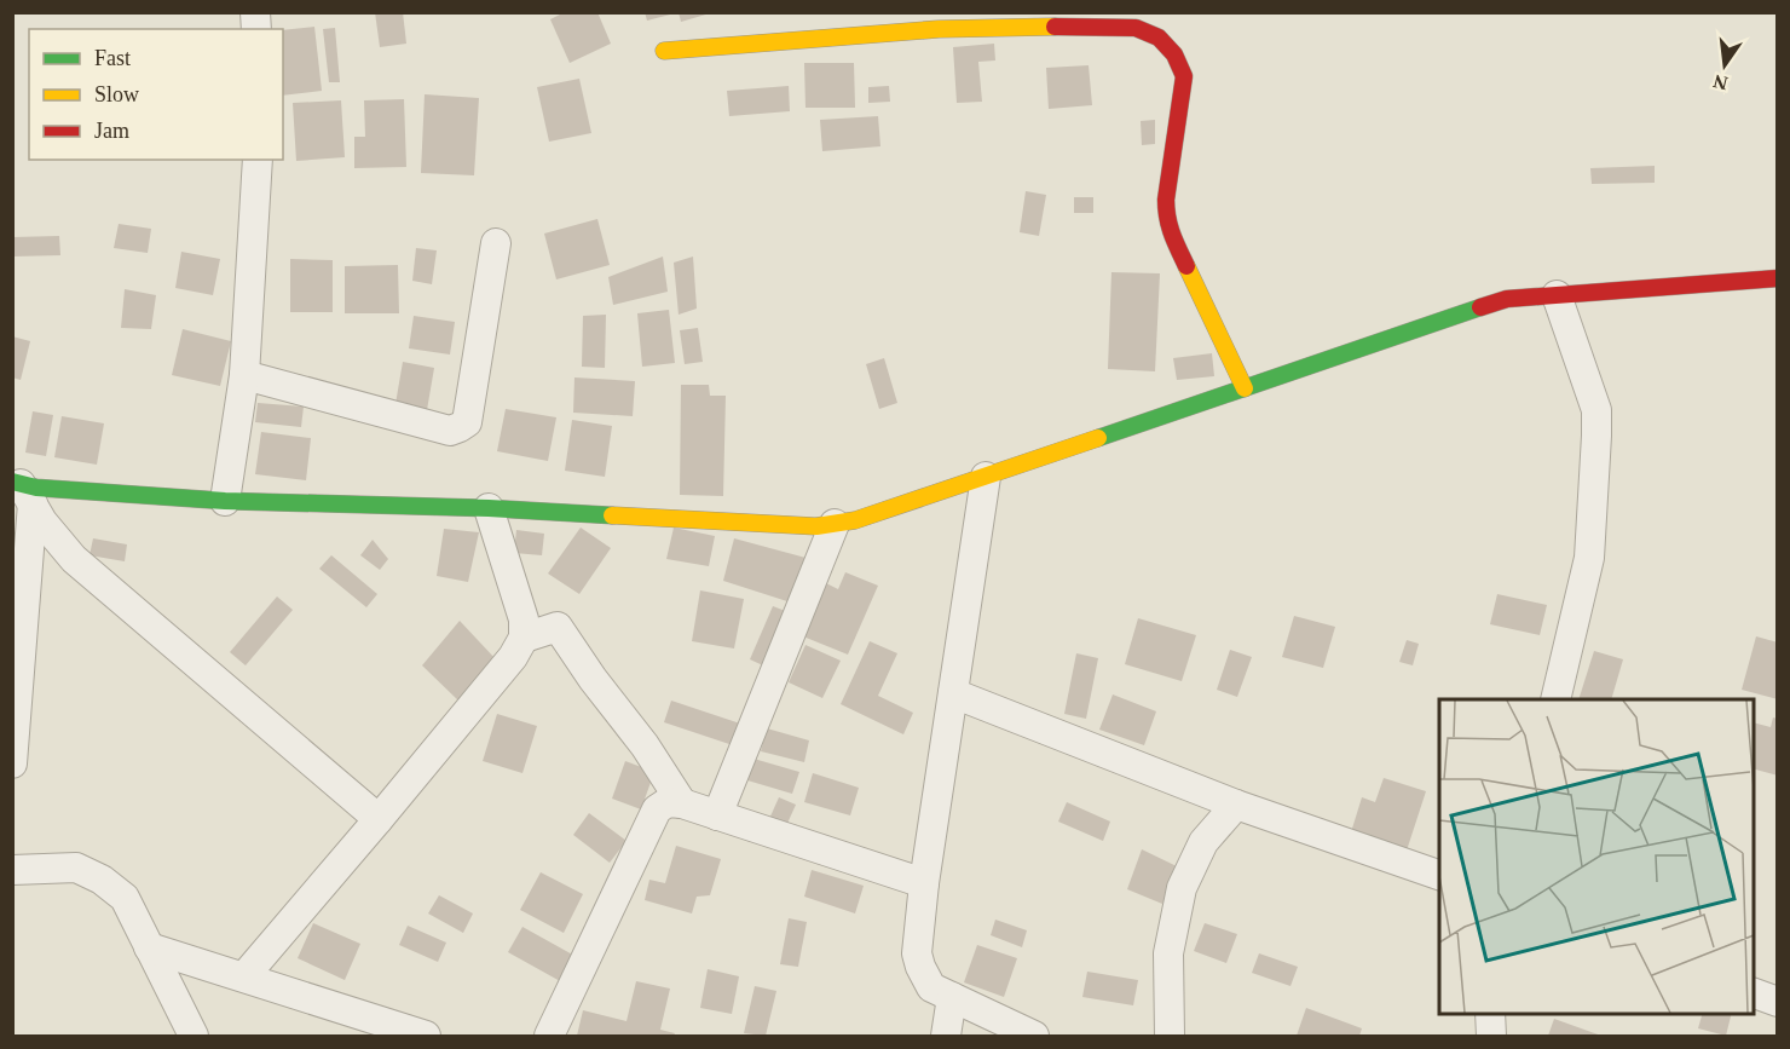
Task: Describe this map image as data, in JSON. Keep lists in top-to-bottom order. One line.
{"legend":["Fast","Slow","Jam"],"north":"bottom"}
